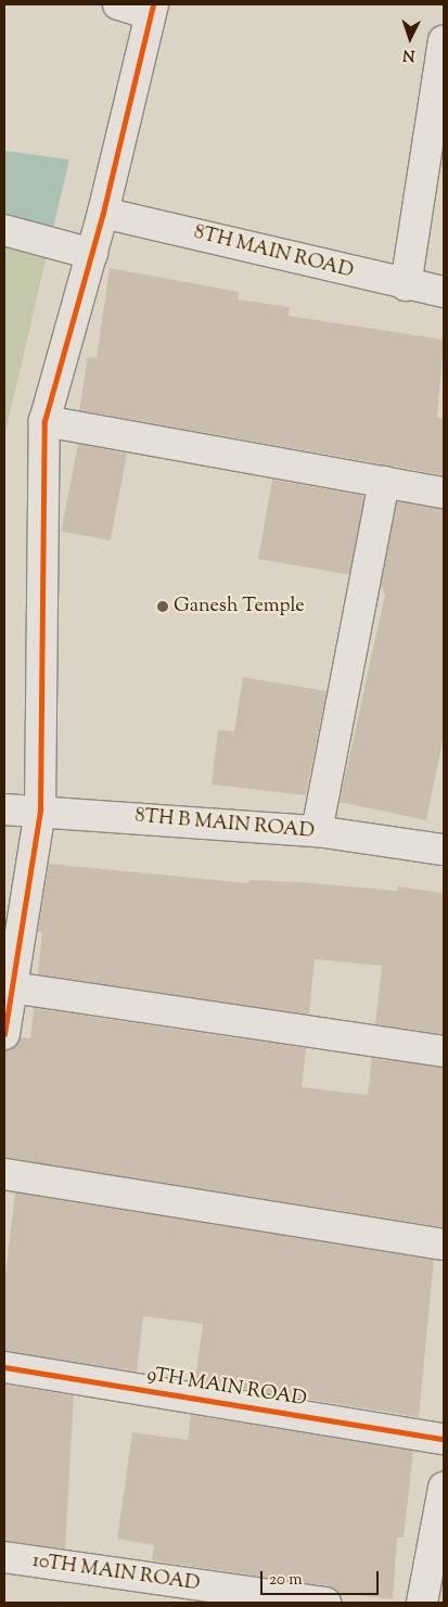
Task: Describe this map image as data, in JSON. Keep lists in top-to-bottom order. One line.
{"streets":{"street":["8TH MAIN ROAD","8TH B MAIN ROAD","9TH MAIN ROAD","10TH MAIN ROAD"]},"places":["Ganesh Temple"],"scale_bar":"20 m","north":"bottom"}
